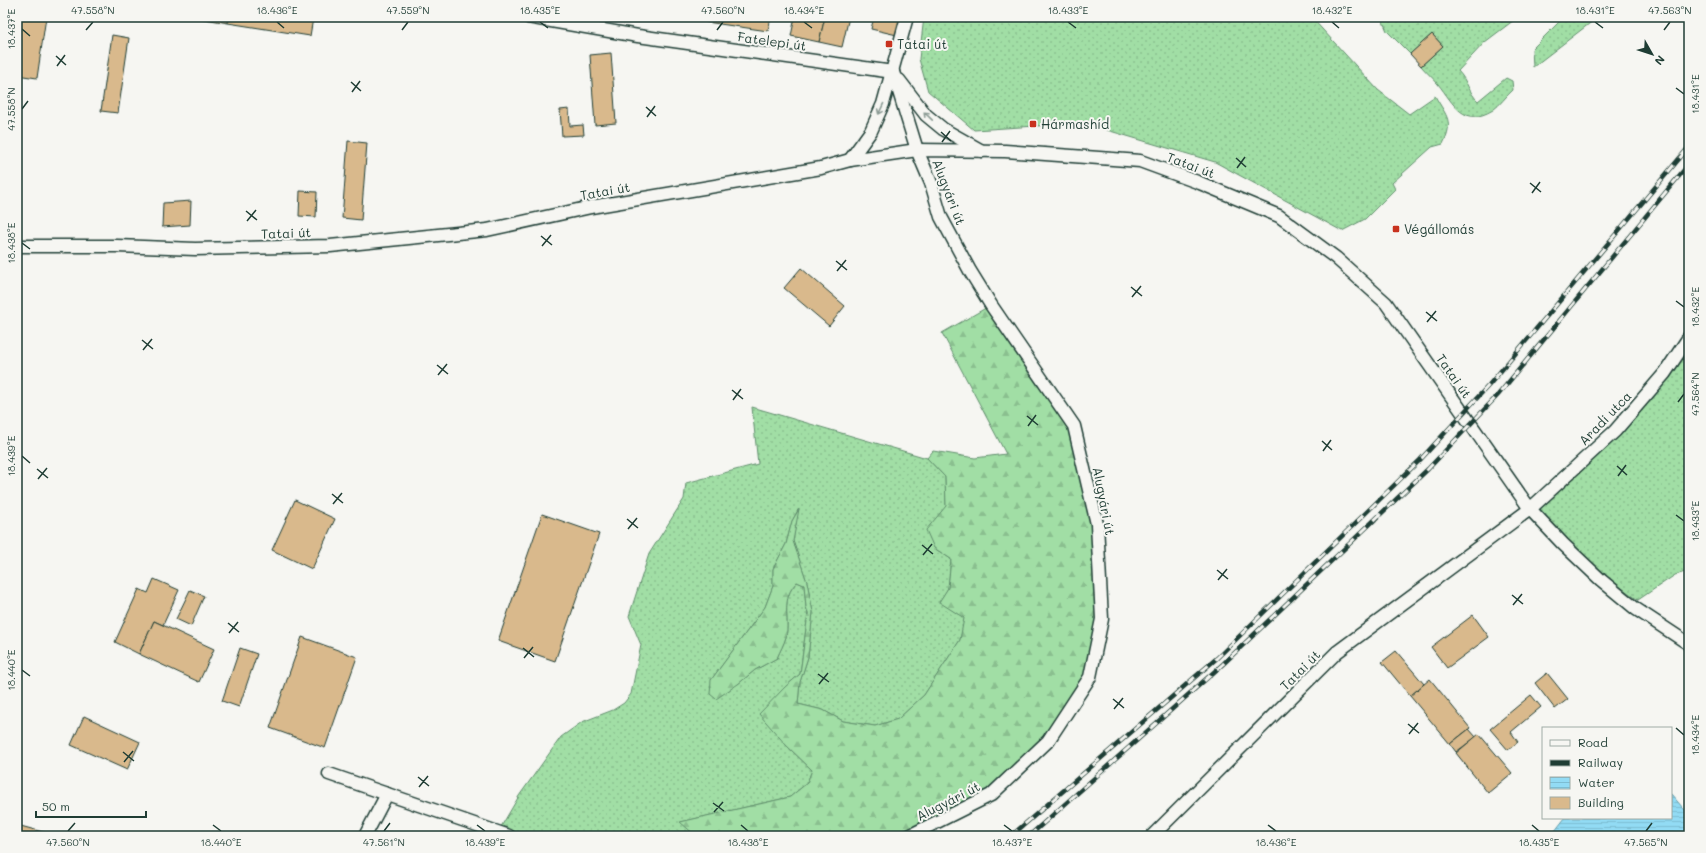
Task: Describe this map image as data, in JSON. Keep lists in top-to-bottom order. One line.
{"streets":{"street":["Fatelepi út","Tatai út","Alugyári út","Aradi utca"]},"crossings":[["Fatelepi út","Alugyári út"],["Tatai út","Alugyári út"],["Tatai út","Aradi utca"]],"places":{"transit":["Tatai út","Hármashíd","Végállomás"]},"legend":["Road","Railway","Water","Building"],"scale_bar":"50 m","north":"bottom right","coordinates":["47.558°N","18.436°E","47.559°N","18.435°E","47.560°N","18.434°E","18.433°E","18.432°E","18.431°E","47.563°N","18.437°E","18.438°E","47.564°N","18.439°E","18.440°E","47.561°N","47.565°N"]}
